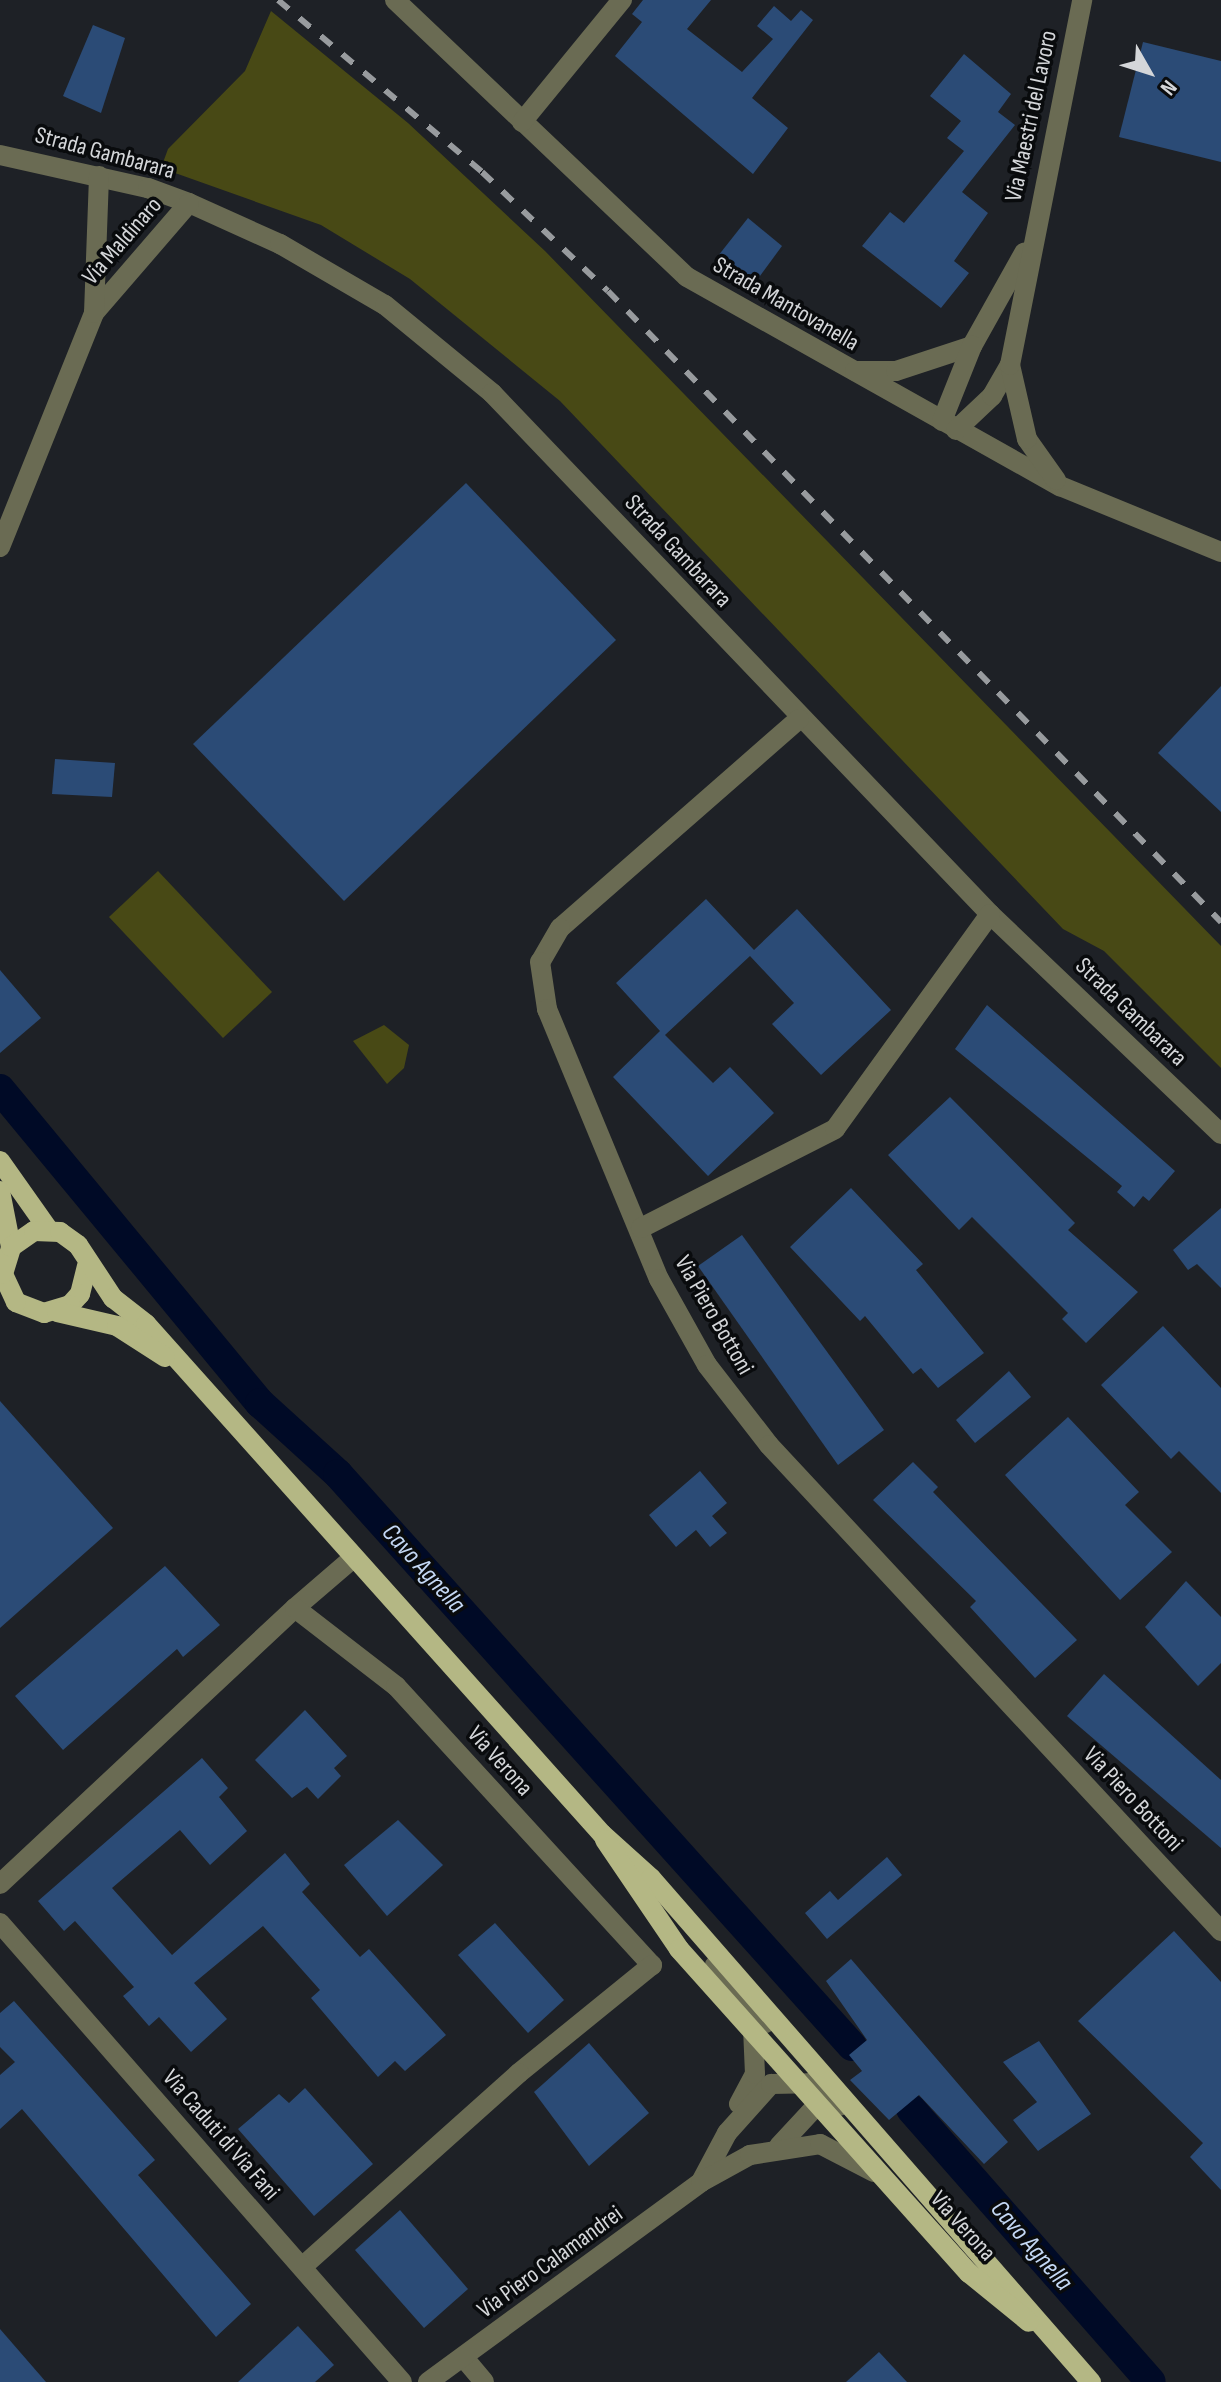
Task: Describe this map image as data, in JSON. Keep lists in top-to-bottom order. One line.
{"streets":{"main road":["Via Verona"],"street":["Via Maestri del Lavoro","Strada Gambarara","Via Maldinaro","Strada Mantovanella","Via Piero Bottoni","Via Caduti di Via Fani","Via Piero Calamandrei"]},"crossings":[["Strada Gambarara","Via Maldinaro"],["Strada Gambarara","Via Piero Bottoni"],["Via Verona","Via Caduti di Via Fani"],["Via Verona","Via Piero Calamandrei"]],"water":["Cavo Agnella"],"north":"bottom right"}
